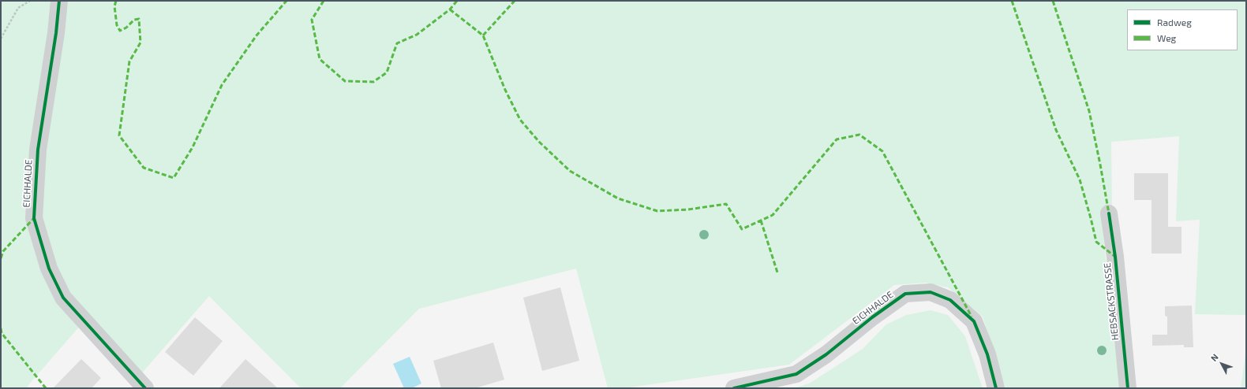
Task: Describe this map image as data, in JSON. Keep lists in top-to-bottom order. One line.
{"streets":{"street":["EICHHALDE","HEBSACKSTRASSE"]},"legend":["Radweg","Weg"],"north":"top left"}
